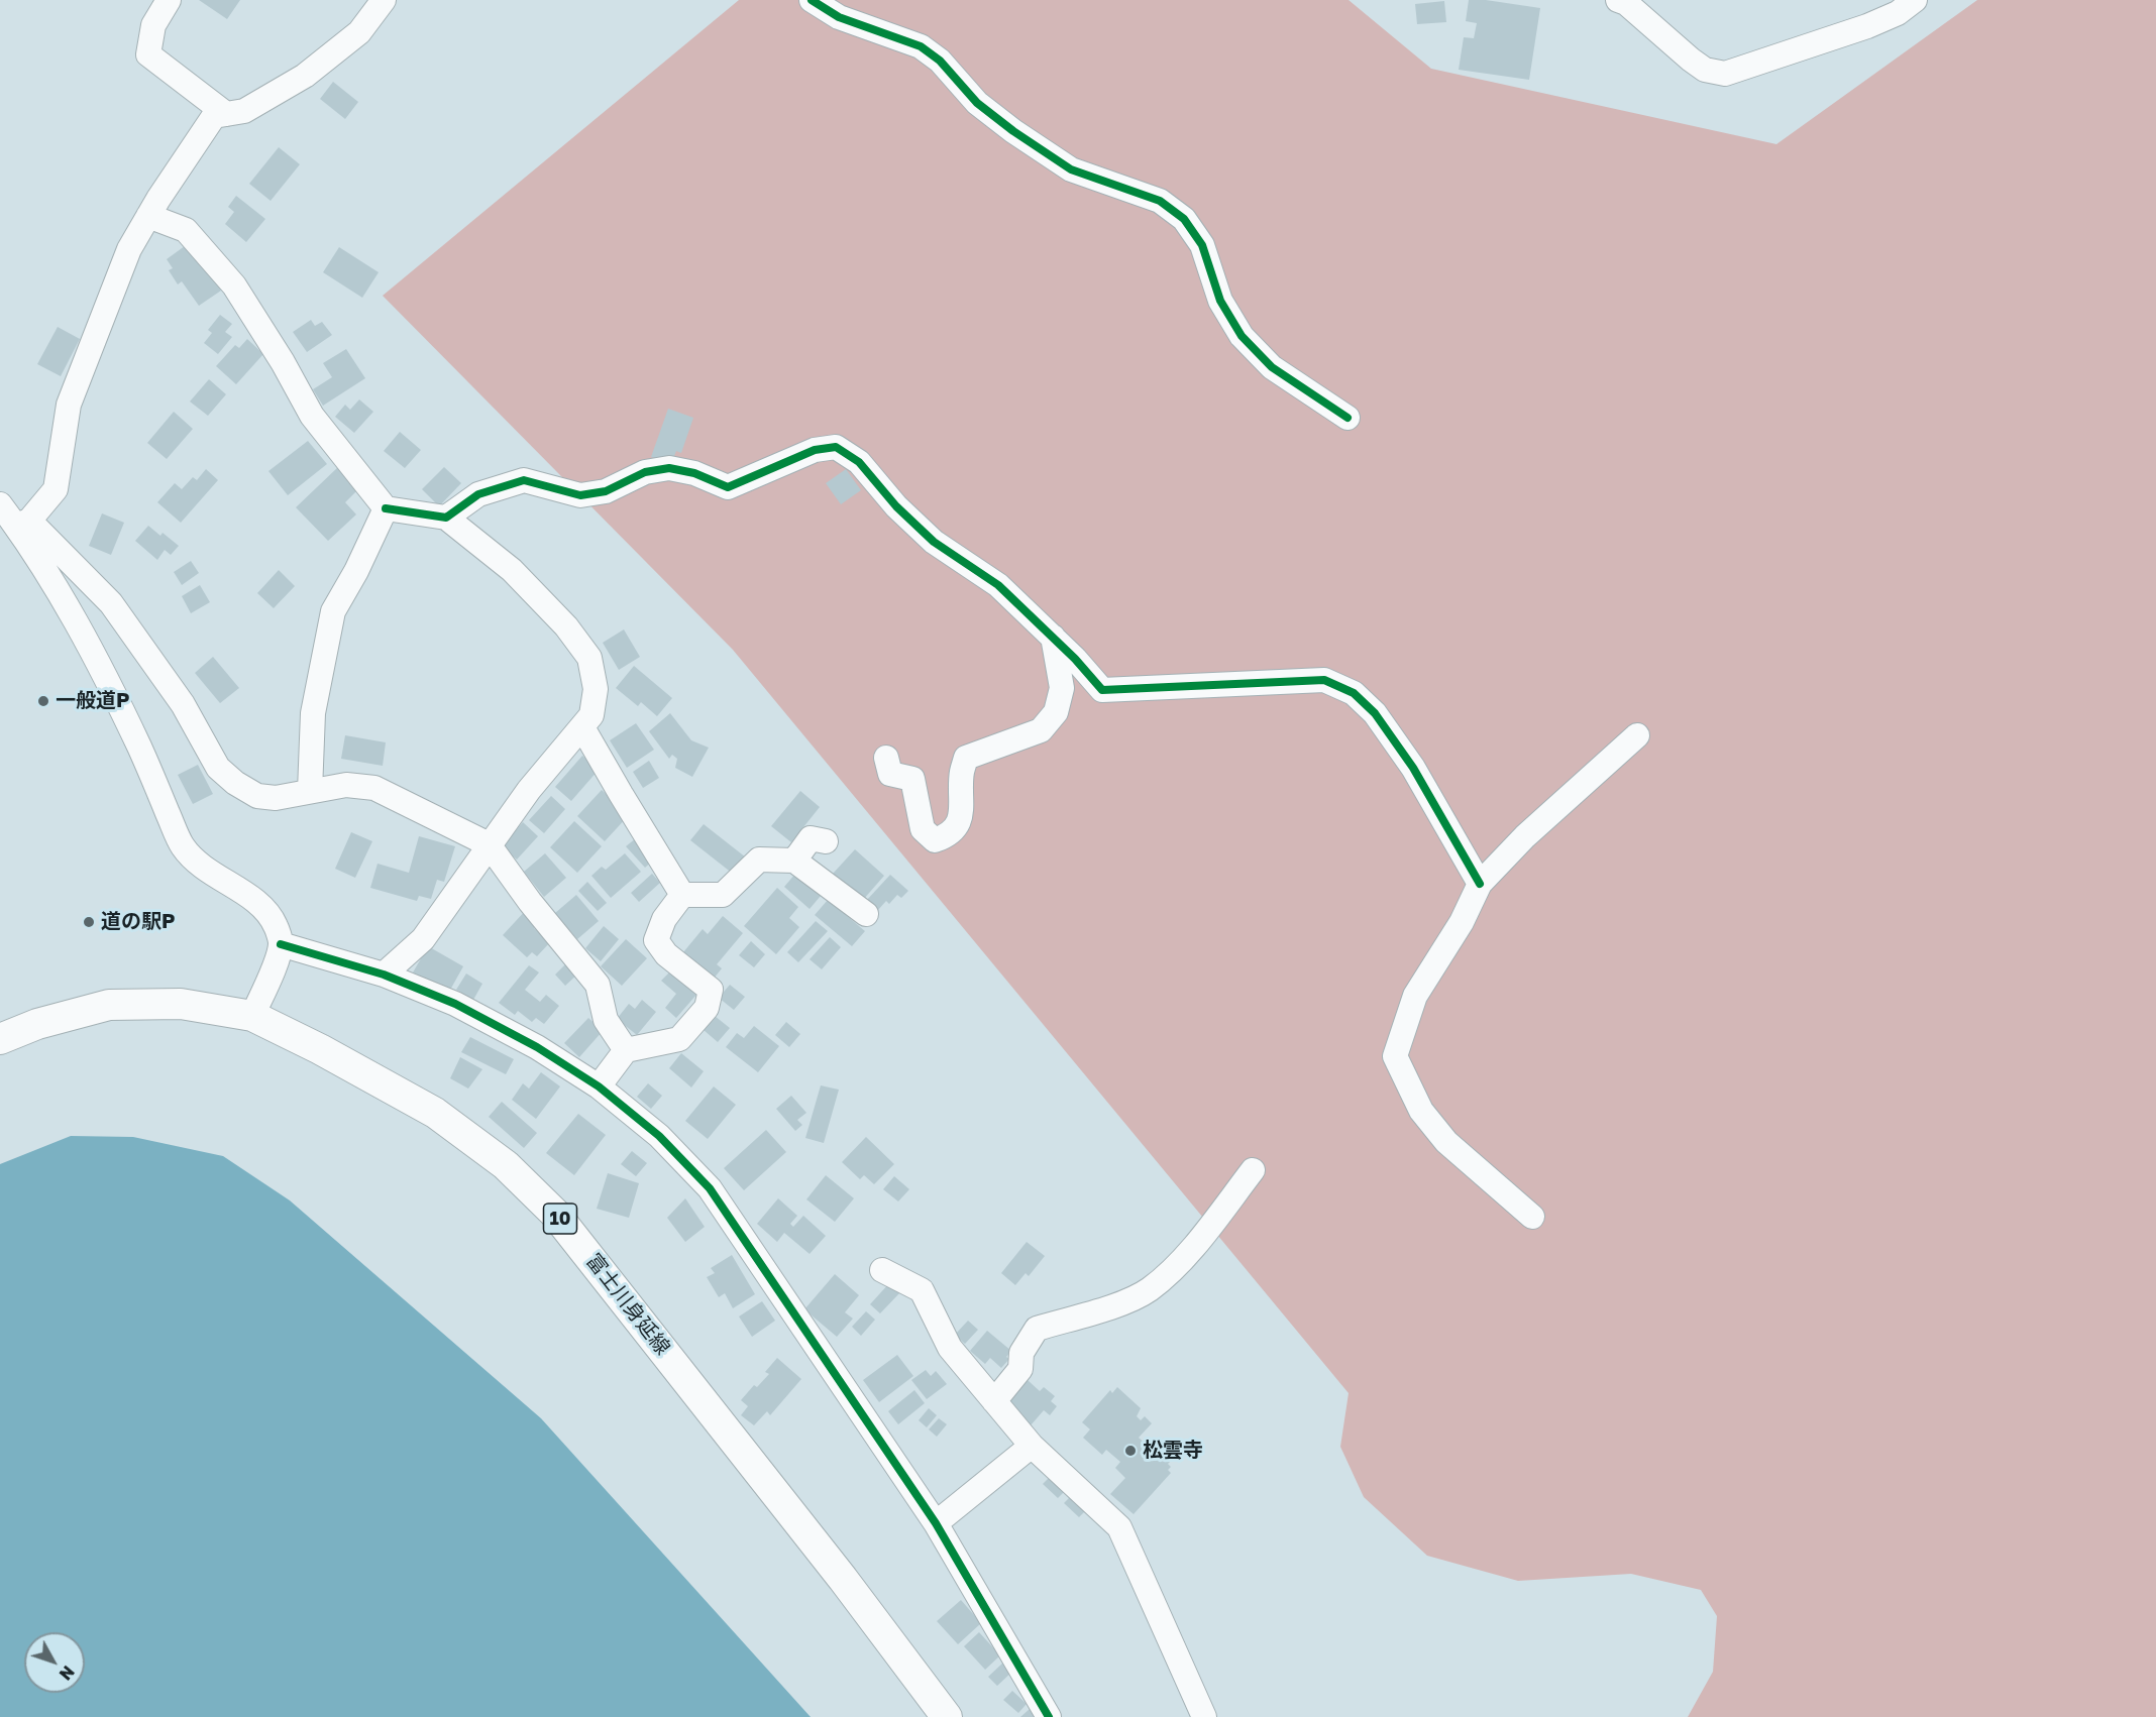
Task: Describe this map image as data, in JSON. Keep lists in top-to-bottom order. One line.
{"streets":{"main road":["10","富士川身延線"]},"places":["一般道P","道の駅P","松雲寺"],"north":"bottom right"}
